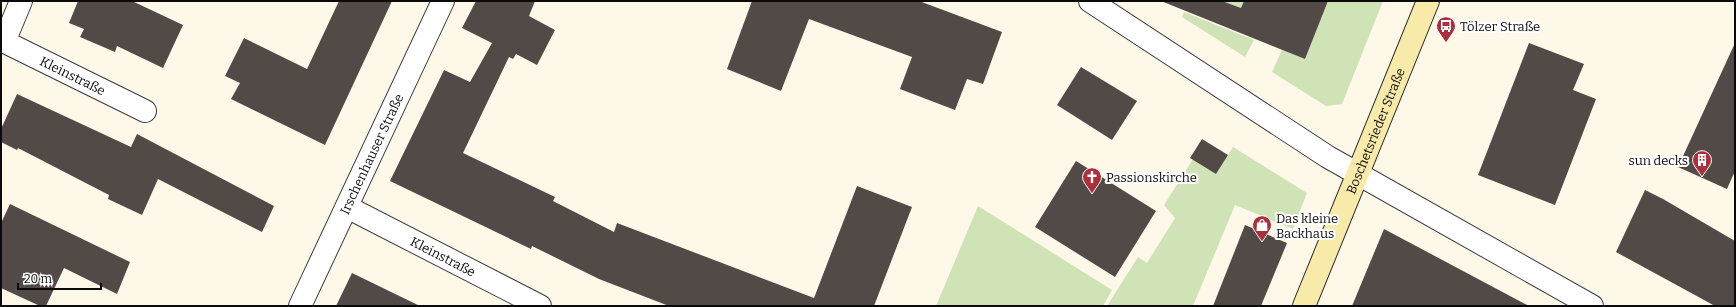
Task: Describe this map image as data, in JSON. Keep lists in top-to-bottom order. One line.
{"streets":{"main road":["Boschetsrieder Straße"],"street":["Kleinstraße","Irschenhauser Straße"]},"crossings":[["Kleinstraße","Irschenhauser Straße"]],"places":{"bus stop":["Tölzer Straße"],"building":["sun decks"],"church":["Passionskirche"],"shop":["Das kleine Backhaus"]},"scale_bar":"20 m"}
